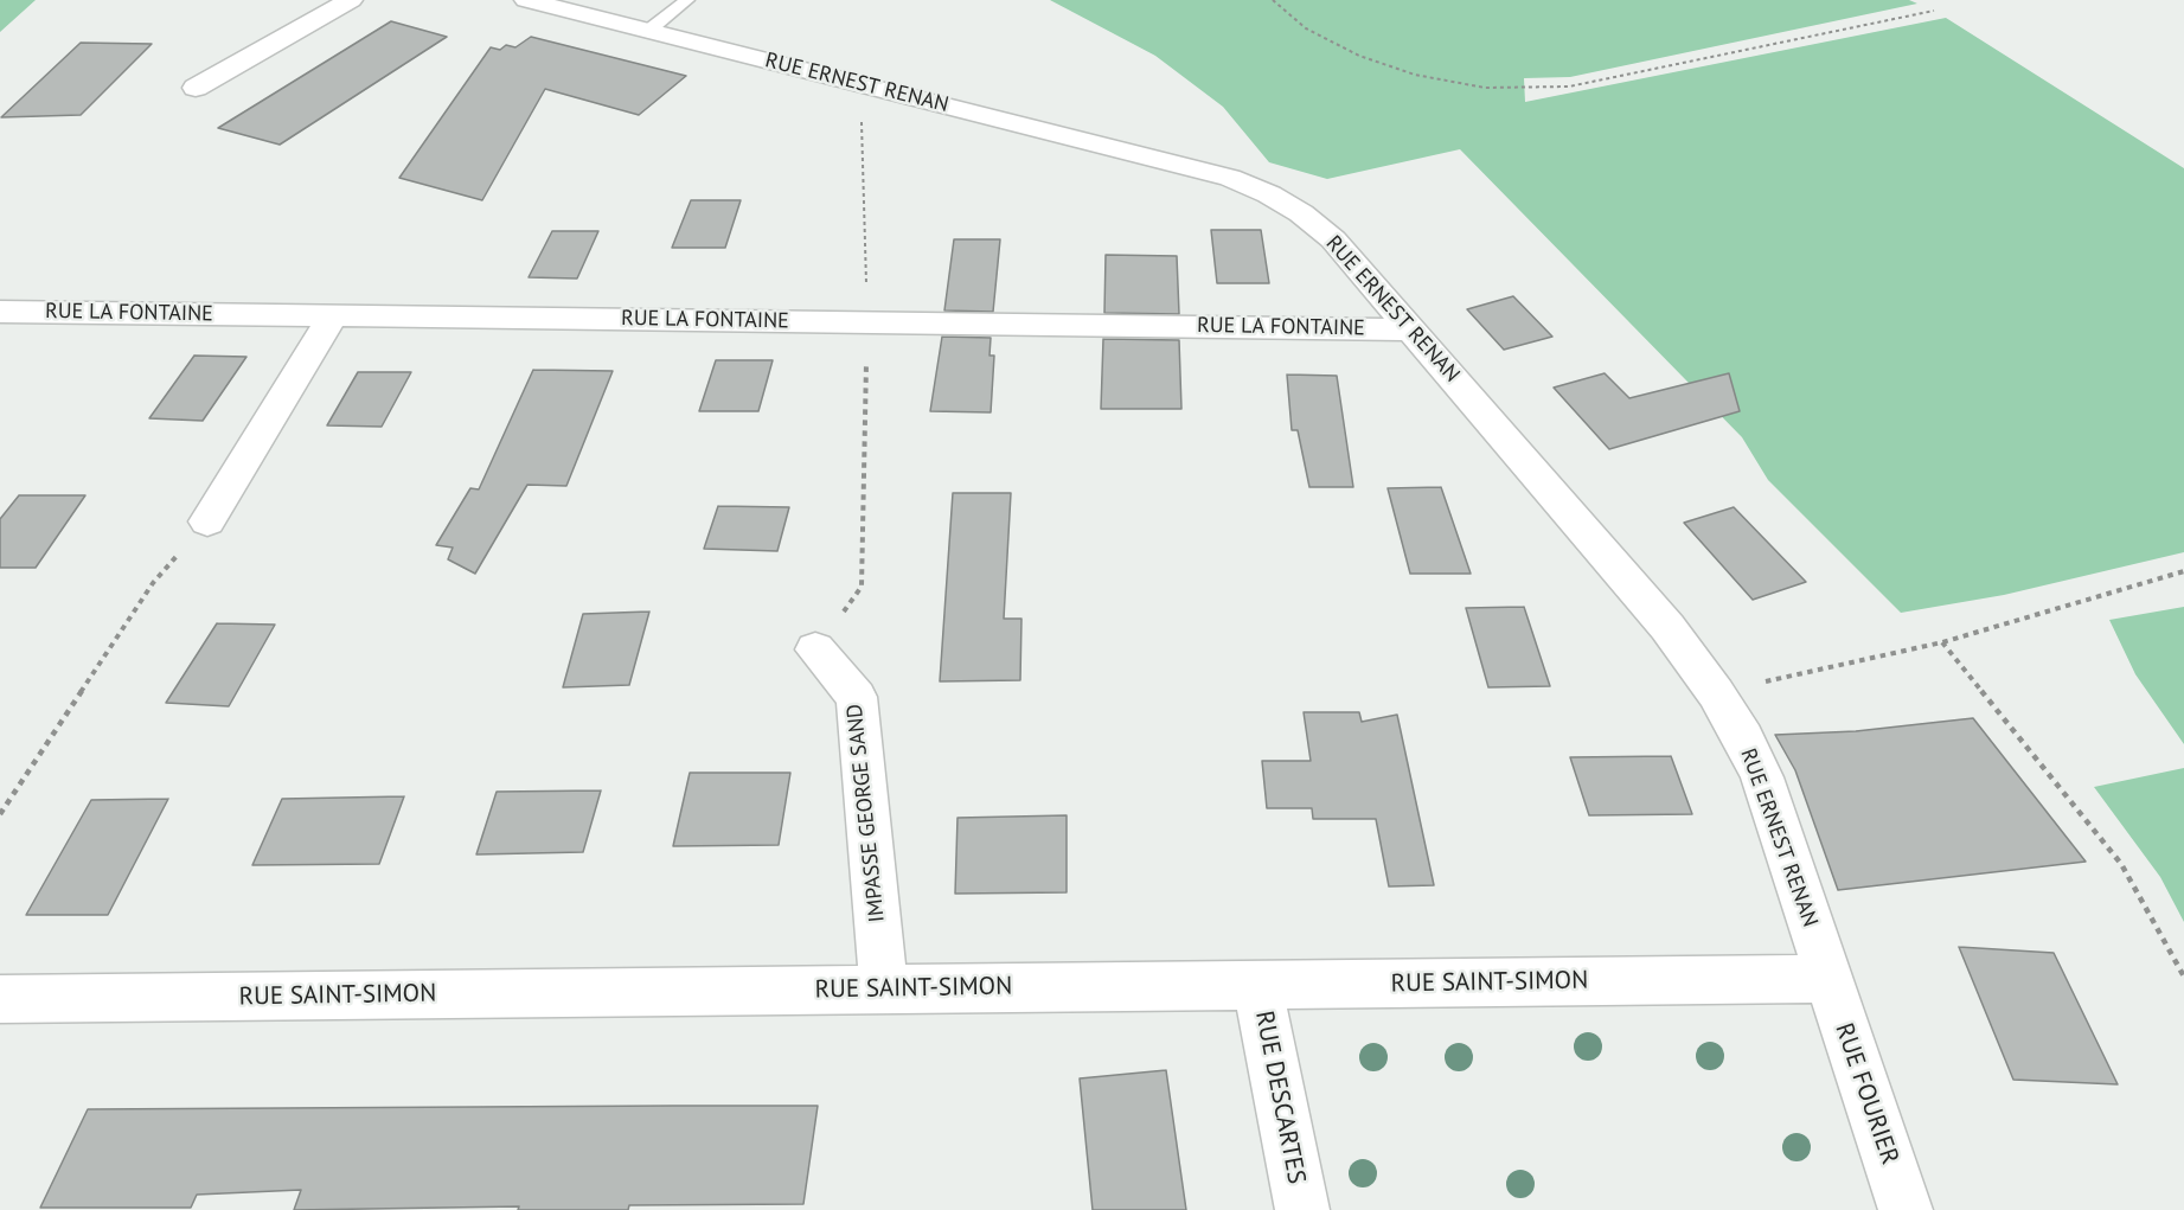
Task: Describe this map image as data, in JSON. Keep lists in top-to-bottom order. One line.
{"streets":{"street":["RUE ERNEST RENAN","RUE LA FONTAINE","IMPASSE GEORGE SAND","RUE SAINT-SIMON","RUE FOURIER","RUE DESCARTES"]},"crossings":[["RUE ERNEST RENAN","RUE LA FONTAINE"],["RUE ERNEST RENAN","RUE SAINT-SIMON"],["RUE ERNEST RENAN","RUE FOURIER"],["IMPASSE GEORGE SAND","RUE SAINT-SIMON"],["RUE SAINT-SIMON","RUE FOURIER"],["RUE SAINT-SIMON","RUE DESCARTES"]]}
